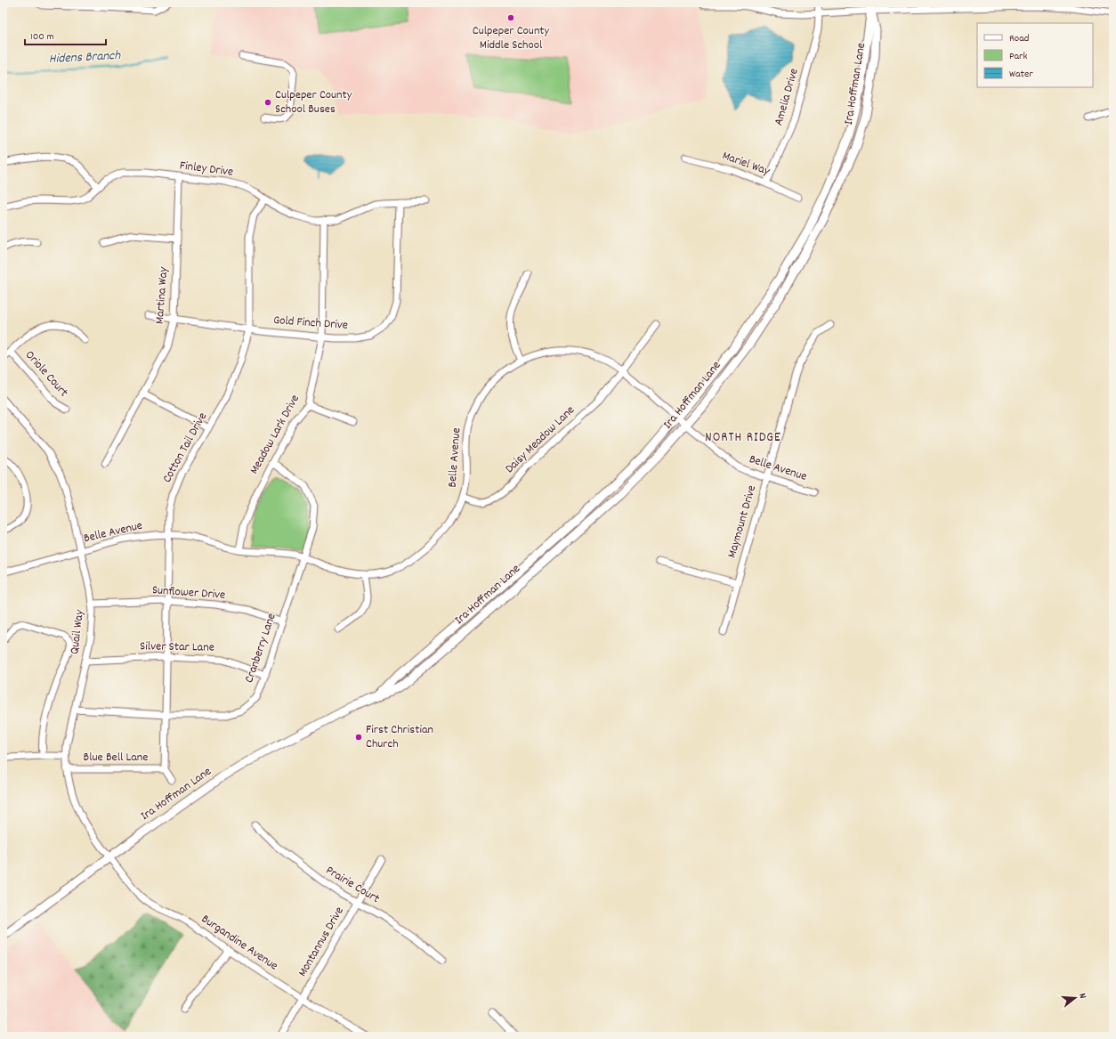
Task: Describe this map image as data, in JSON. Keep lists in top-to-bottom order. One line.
{"streets":{"main road":["Ira Hoffman Lane"],"street":["Amelia Drive","Mariel Way","Finley Drive","Martina Way","Gold Finch Drive","Oriole Court","Meadow Lark Drive","Daisy Meadow Lane","Cotton Tail Drive","Belle Avenue","Maymount Drive","Sunflower Drive","Quail Way","Silver Star Lane","Cranberry Lane","Blue Bell Lane","Prairie Court","Montannus Drive","Burgandine Avenue"]},"crossings":[["Ira Hoffman Lane","Belle Avenue"],["Ira Hoffman Lane","Quail Way"],["Ira Hoffman Lane","Burgandine Avenue"],["Amelia Drive","Mariel Way"],["Finley Drive","Martina Way"],["Finley Drive","Gold Finch Drive"],["Finley Drive","Meadow Lark Drive"],["Finley Drive","Cotton Tail Drive"],["Martina Way","Gold Finch Drive"],["Gold Finch Drive","Meadow Lark Drive"],["Gold Finch Drive","Cotton Tail Drive"],["Meadow Lark Drive","Belle Avenue"],["Meadow Lark Drive","Cranberry Lane"],["Daisy Meadow Lane","Belle Avenue"],["Cotton Tail Drive","Belle Avenue"],["Cotton Tail Drive","Sunflower Drive"],["Cotton Tail Drive","Silver Star Lane"],["Cotton Tail Drive","Cranberry Lane"],["Cotton Tail Drive","Blue Bell Lane"],["Belle Avenue","Maymount Drive"],["Belle Avenue","Quail Way"],["Belle Avenue","Cranberry Lane"],["Sunflower Drive","Quail Way"],["Sunflower Drive","Cranberry Lane"],["Quail Way","Silver Star Lane"],["Quail Way","Cranberry Lane"],["Quail Way","Blue Bell Lane"],["Quail Way","Burgandine Avenue"],["Silver Star Lane","Cranberry Lane"],["Prairie Court","Montannus Drive"],["Montannus Drive","Burgandine Avenue"]],"districts":["NORTH RIDGE"],"water":["Hidens Branch"],"places":["Culpeper County Middle School","Culpeper County School Buses","First Christian Church"],"legend":["Road","Park","Water"],"scale_bar":"100 m","north":"right"}
